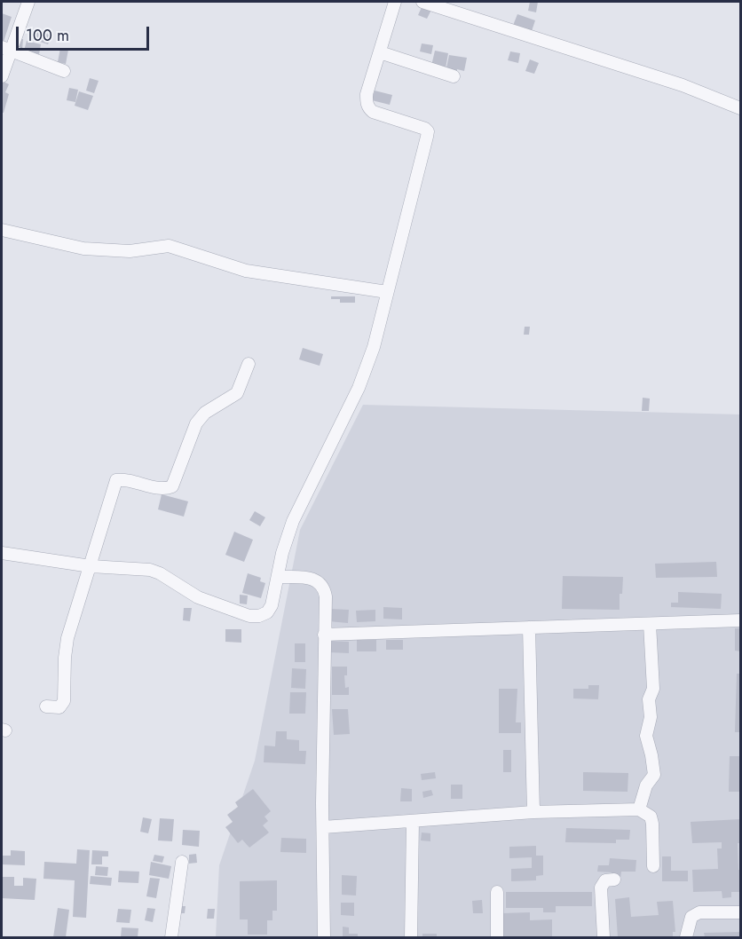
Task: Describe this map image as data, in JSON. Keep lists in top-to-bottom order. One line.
{"scale_bar":"100 m"}
